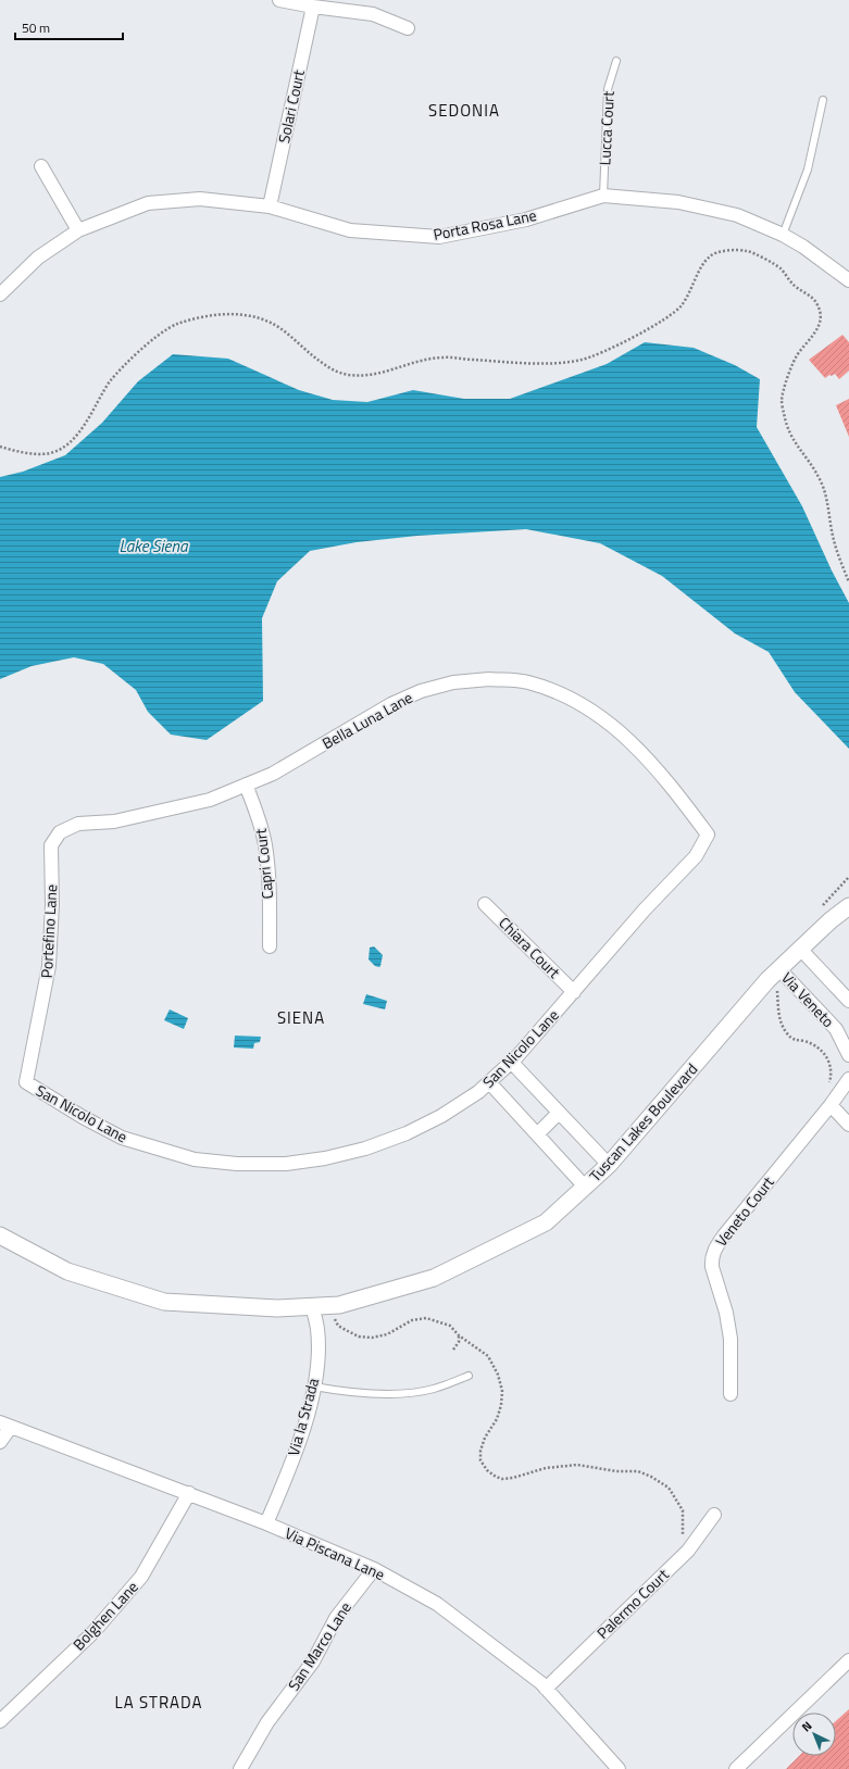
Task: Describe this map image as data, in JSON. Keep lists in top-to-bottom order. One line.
{"streets":{"street":["Solari Court","Porta Rosa Lane","Bella Luna Lane","Capri Court","Portefino Lane","Chiara Court","Via Veneto","San Nicolo Lane","Tuscan Lakes Boulevard","Veneto Court","Via la Strada","Via Piscana Lane","Palermo Court","Bolghen Lane","San Marco Lane"],"lane":["Lucca Court"]},"crossings":[["Solari Court","Porta Rosa Lane"],["Lucca Court","Porta Rosa Lane"],["Bella Luna Lane","Capri Court"],["Bella Luna Lane","Portefino Lane"],["Bella Luna Lane","San Nicolo Lane"],["Portefino Lane","San Nicolo Lane"],["Chiara Court","San Nicolo Lane"],["Via Veneto","Tuscan Lakes Boulevard"],["Tuscan Lakes Boulevard","Via la Strada"],["Via la Strada","Via Piscana Lane"],["Via Piscana Lane","Palermo Court"],["Via Piscana Lane","Bolghen Lane"],["Via Piscana Lane","San Marco Lane"]],"districts":["SEDONIA","SIENA","LA STRADA"],"water":["Lake Siena"],"scale_bar":"50 m","north":"top left"}
